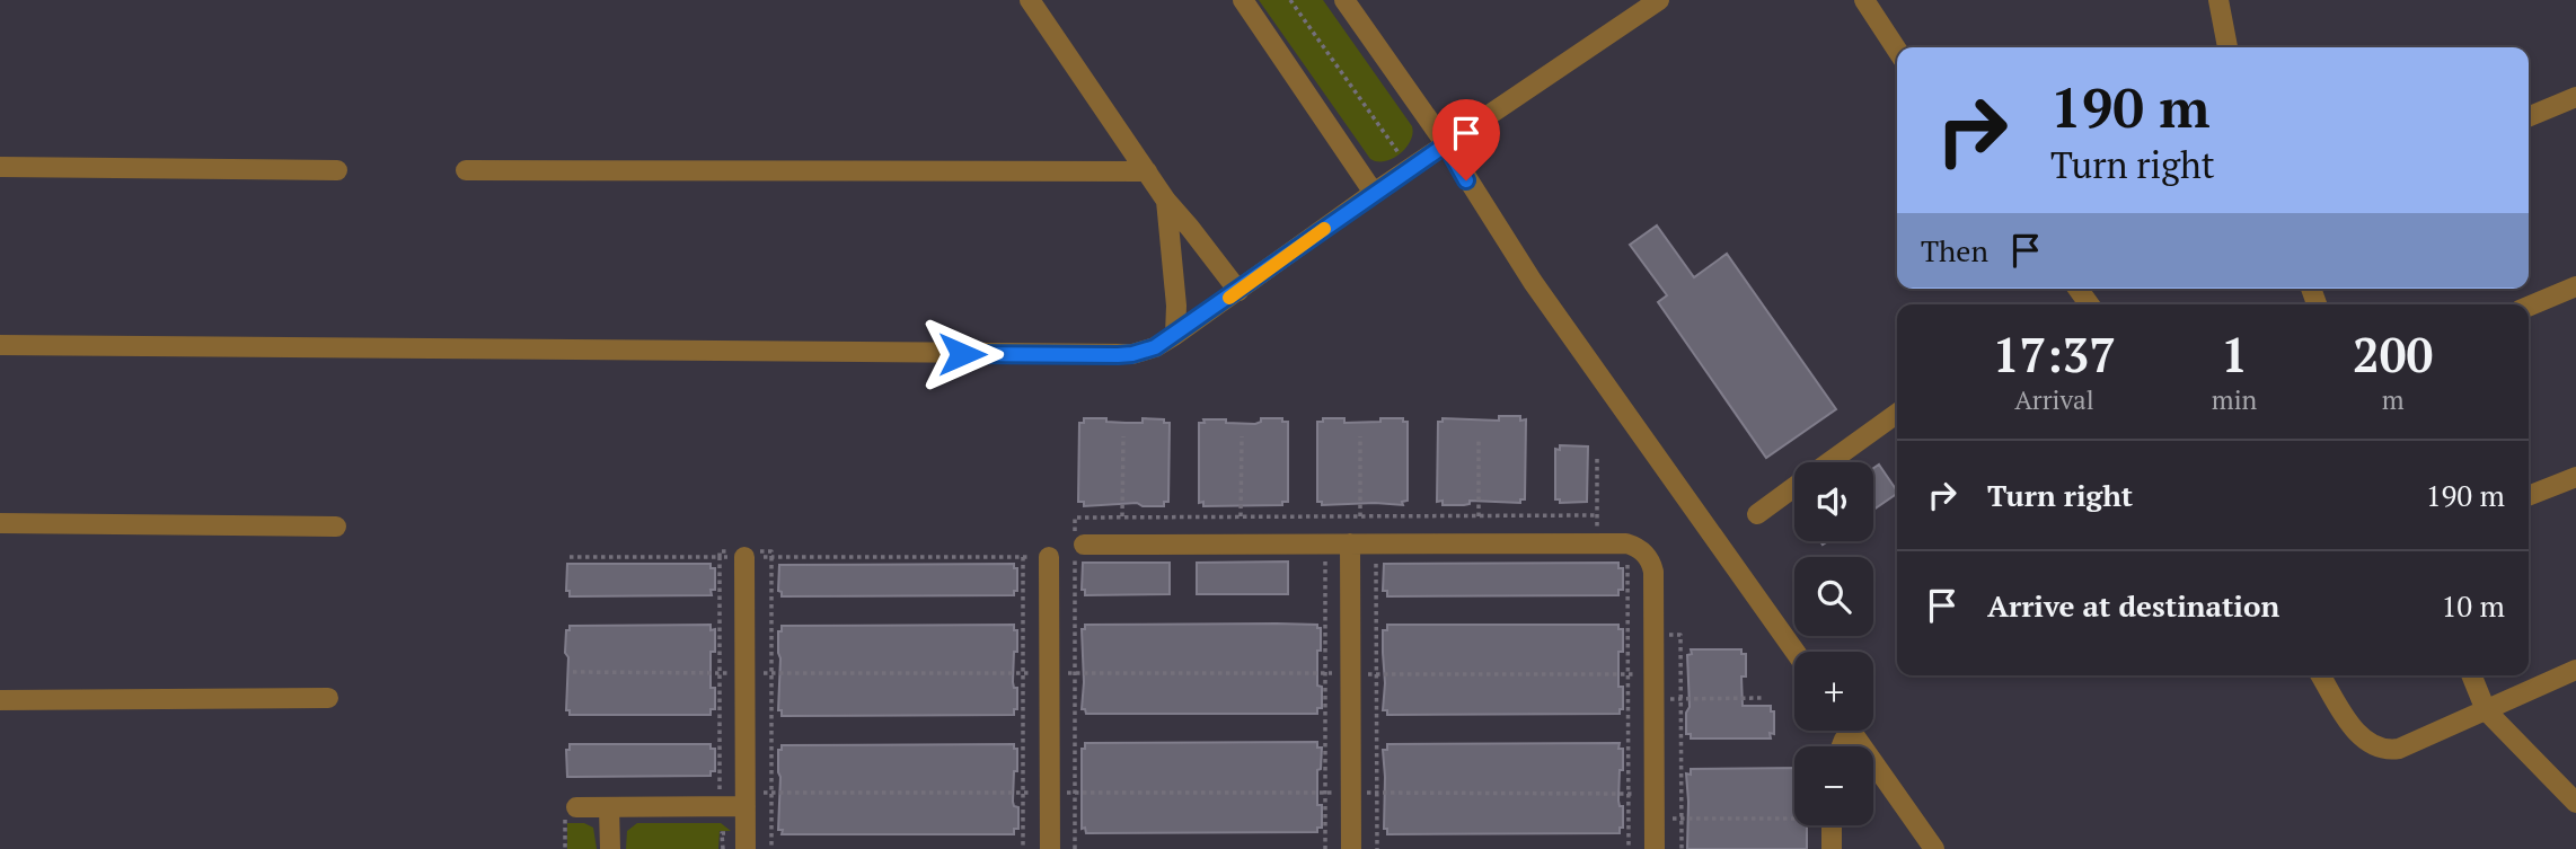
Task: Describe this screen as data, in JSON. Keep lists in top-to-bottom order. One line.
{"page":{"turn":["190 m","Turn right"],"then":"Then","eta":["17:37","Arrival","1","min","200","m"],"list":[{"name":"Turn right","value":"190 m"},{"name":"Arrive at destination","value":"10 m"}],"map_buttons":["+","−"]}}
